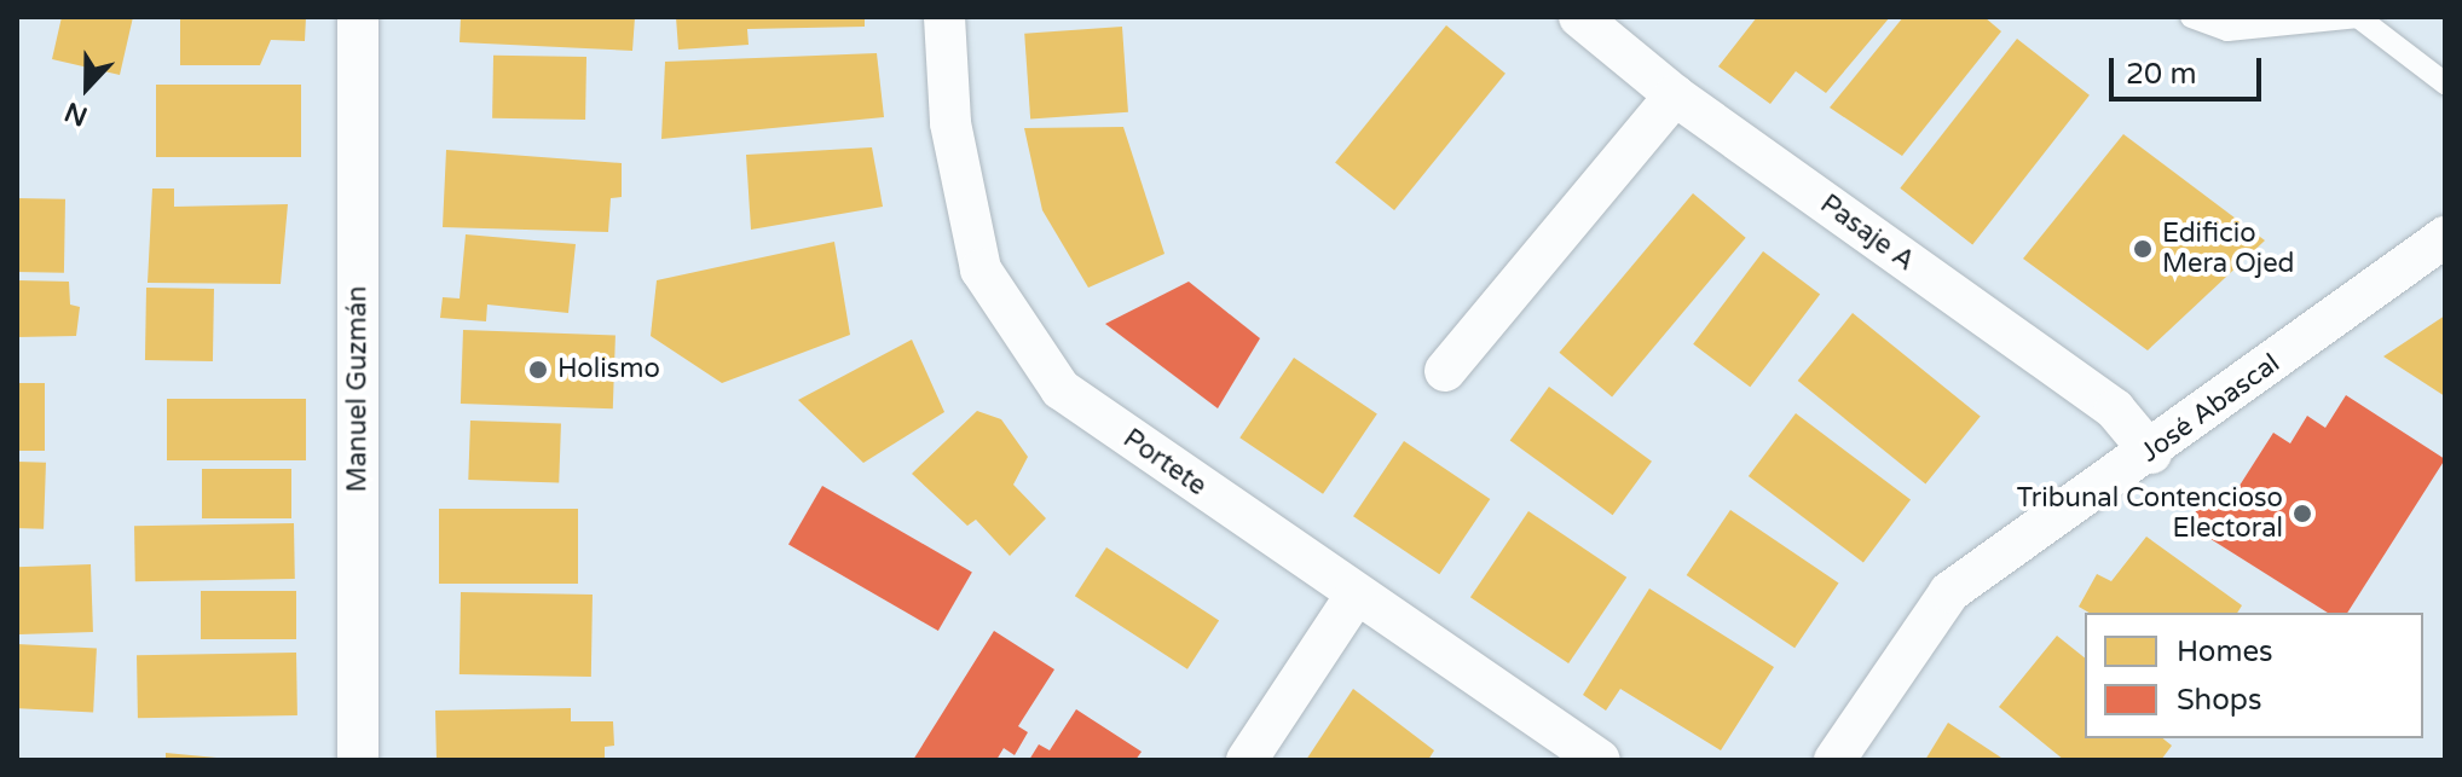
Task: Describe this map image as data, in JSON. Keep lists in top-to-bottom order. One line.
{"streets":{"street":["Pasaje A","Manuel Guzmán","José Abascal","Portete"]},"crossings":[["Pasaje A","José Abascal"]],"places":["Edificio Mera Ojed","Holismo","Tribunal Contencioso Electoral"],"legend":["Homes","Shops"],"scale_bar":"20 m","north":"bottom"}
